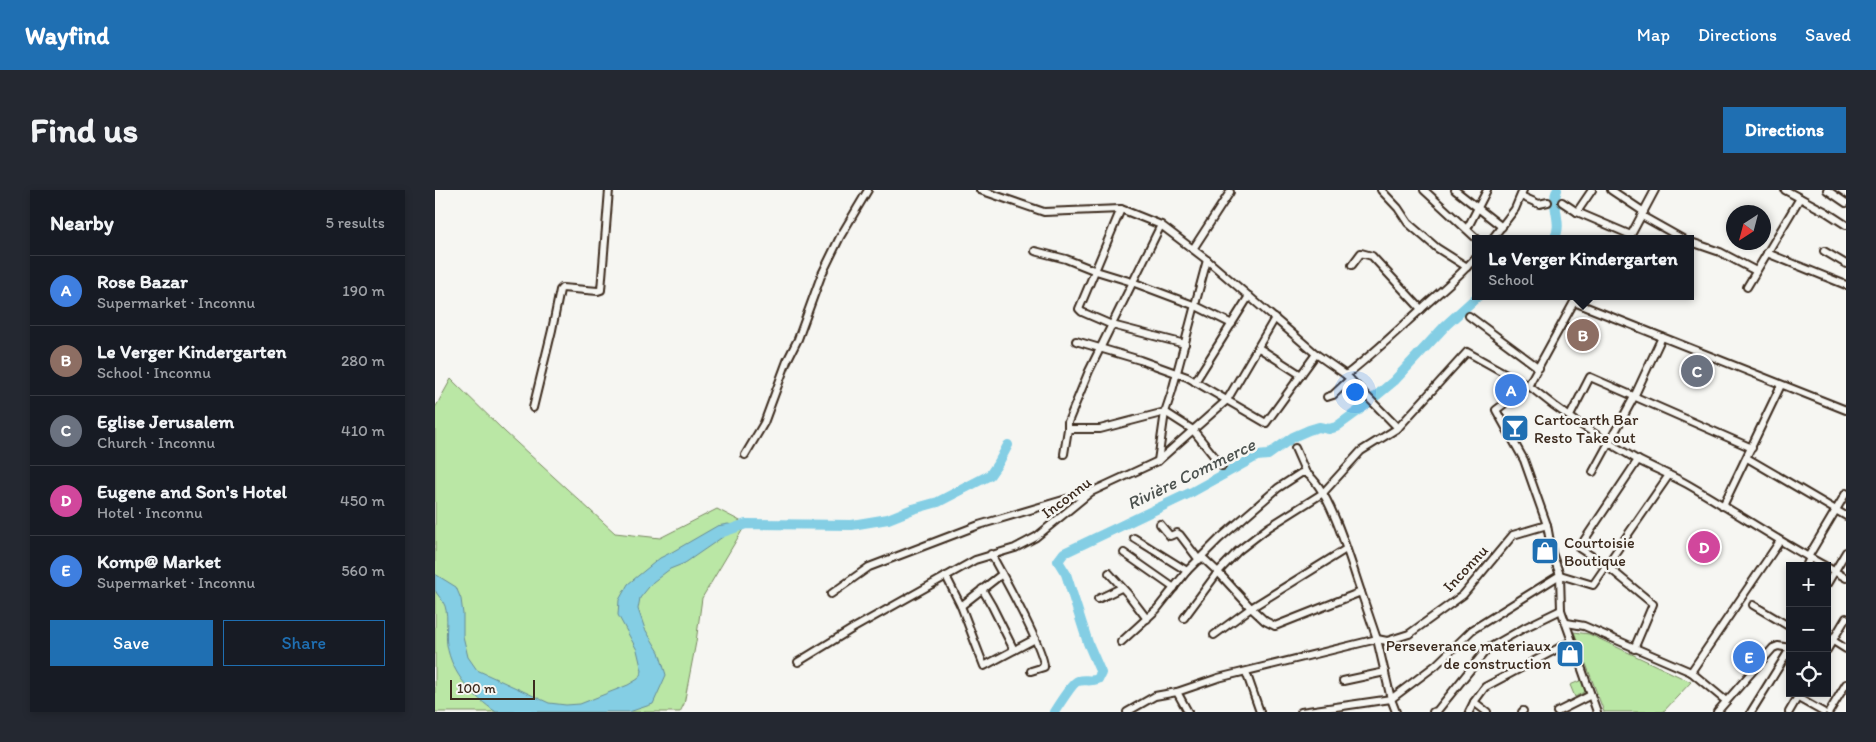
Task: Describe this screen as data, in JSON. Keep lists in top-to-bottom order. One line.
{"streets":{"street":["Inconnu"]},"water":["Rivière Commerce"],"places":{"bar":["Cartocarth Bar Resto Take out"],"shop":["Courtoisie Boutique","Perseverance materiaux de construction"]},"scale_bar":"100 m","north":"bottom left","page":{"header":"Wayfind","nav":["Map","Directions","Saved"],"buttons":["Directions",["Save","Share"]],"title":"Find us","heading":["Nearby","5 results"],"popup":["Le Verger Kindergarten","School"],"list":[{"mark":"A","name":"Rose Bazar","note":"Supermarket · Inconnu","value":"190 m"},{"mark":"B","name":"Le Verger Kindergarten","note":"School · Inconnu","value":"280 m"},{"mark":"C","name":"Eglise Jerusalem","note":"Church · Inconnu","value":"410 m"},{"mark":"D","name":"Eugene and Son's Hotel","note":"Hotel · Inconnu","value":"450 m"},{"mark":"E","name":"Komp@ Market","note":"Supermarket · Inconnu","value":"560 m"}],"pins":["B","C","A","D","E"],"map_buttons":["+","−"],"scale":"100 m"}}
